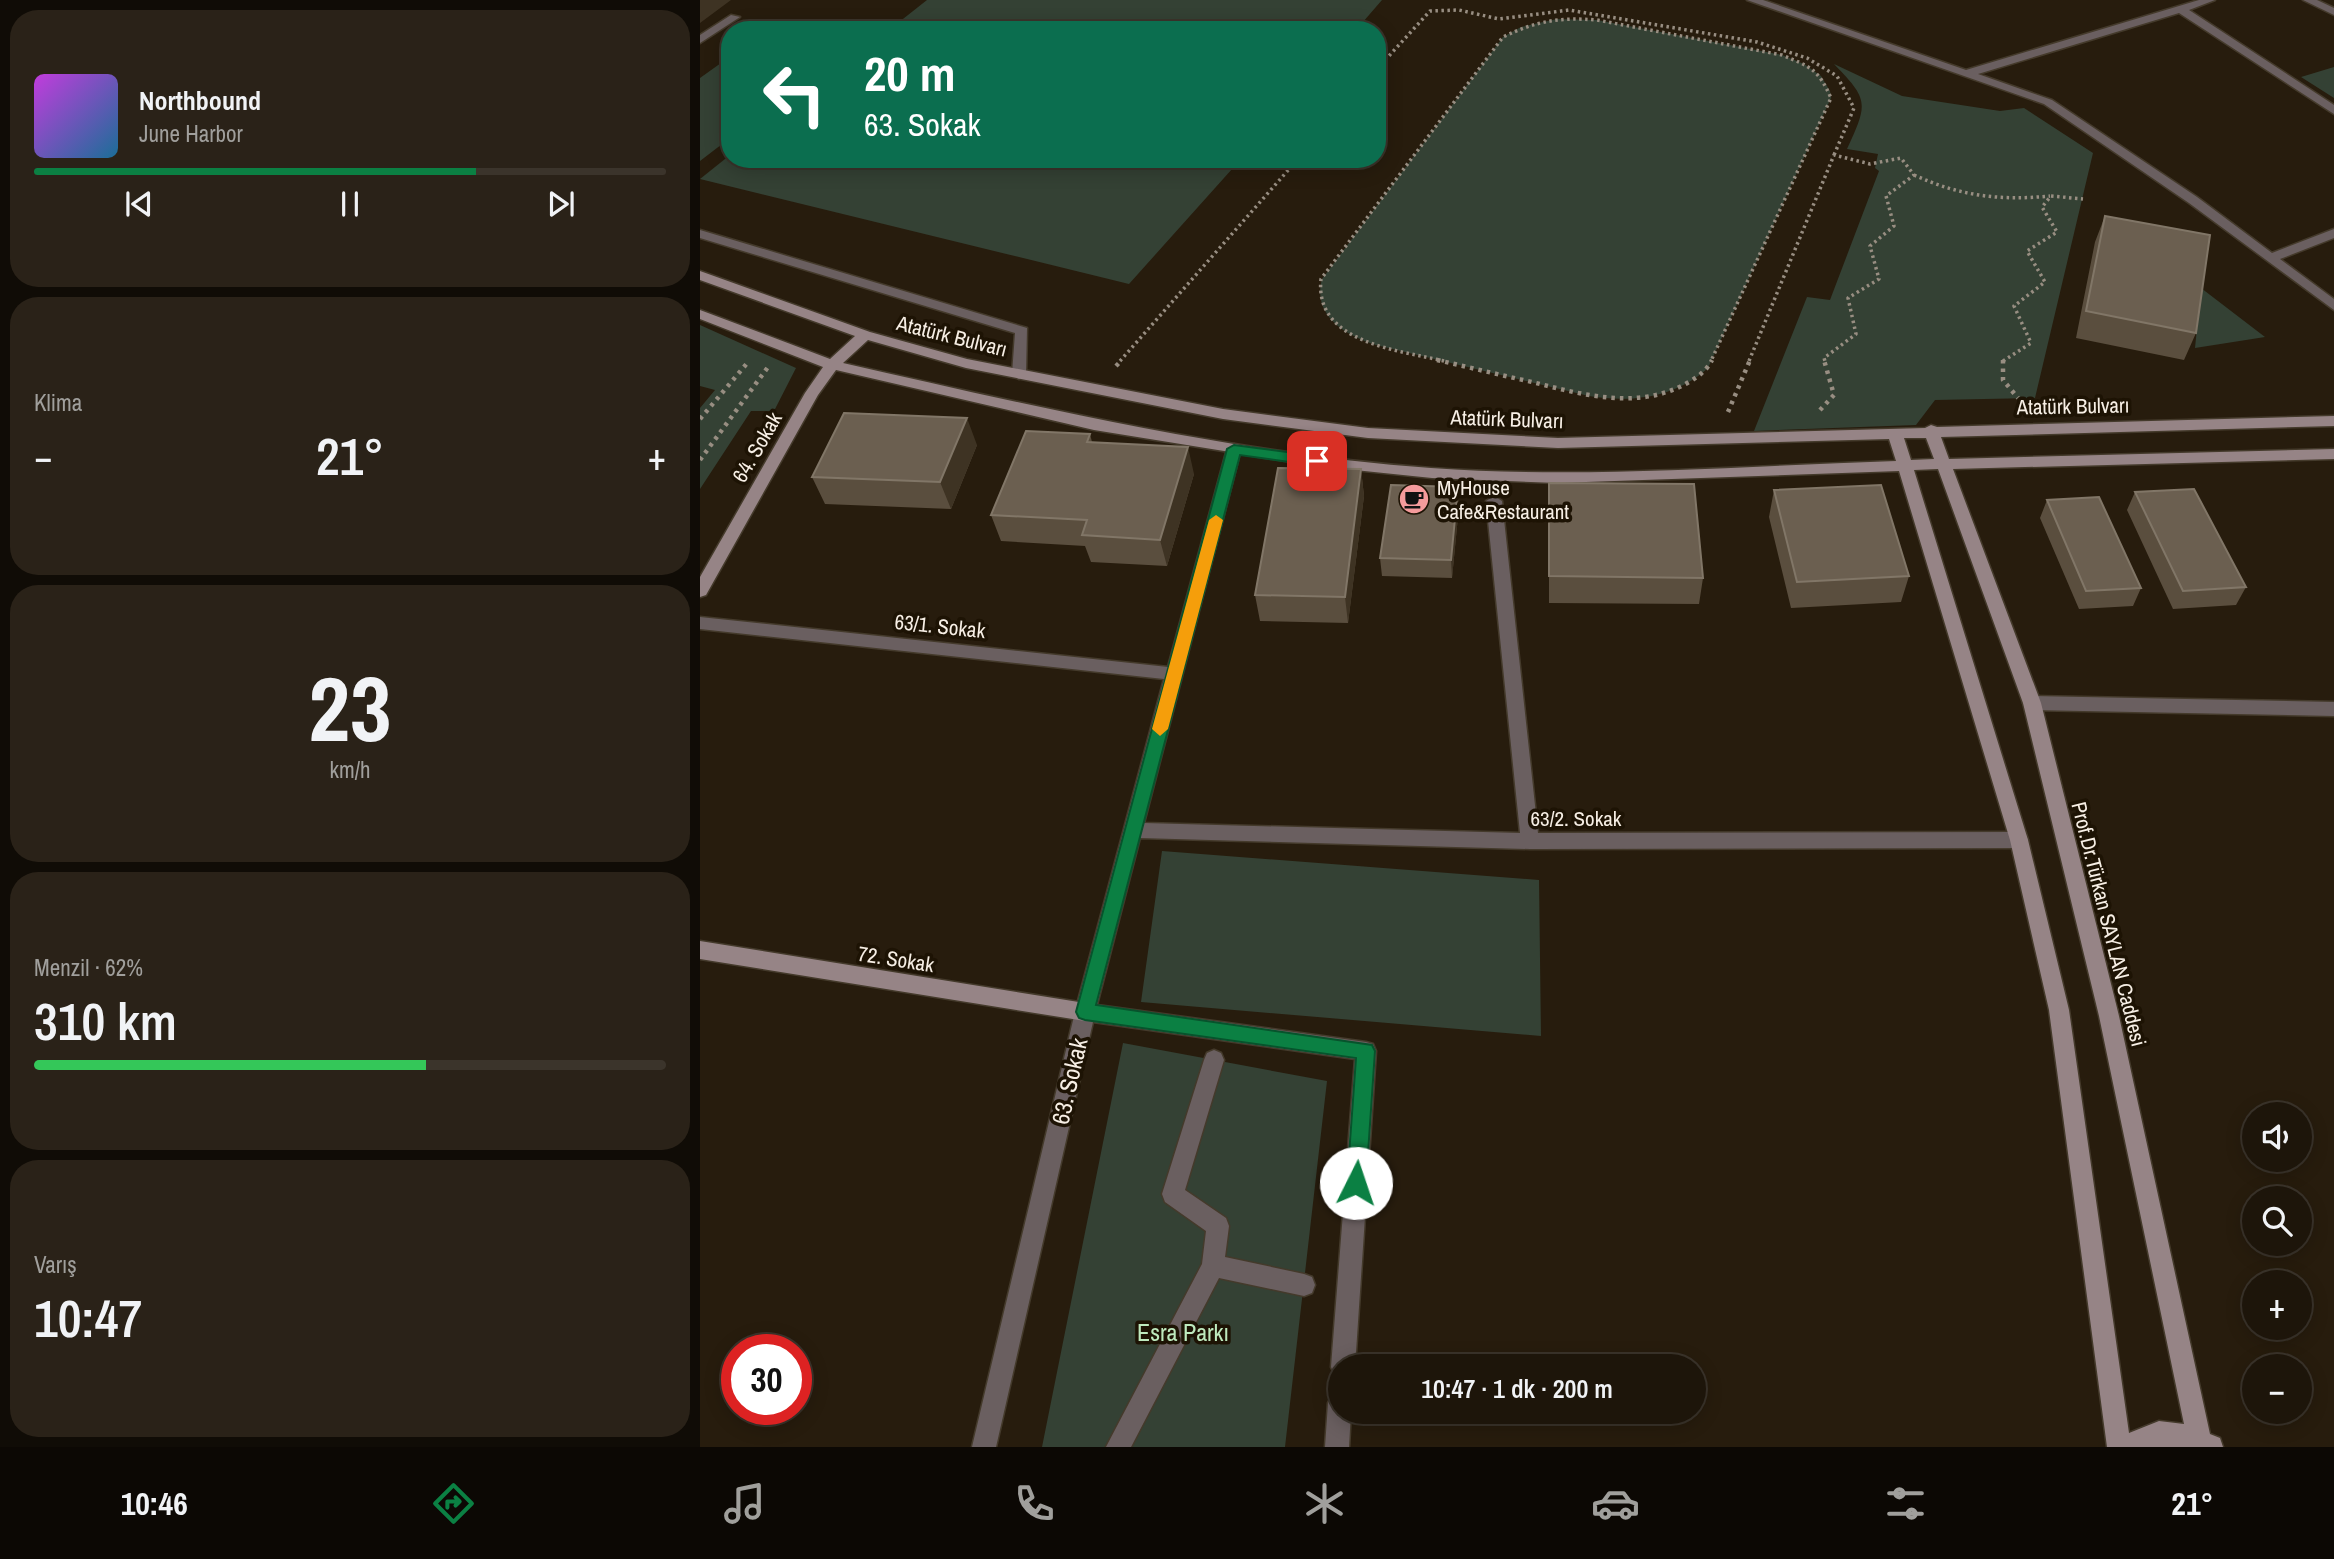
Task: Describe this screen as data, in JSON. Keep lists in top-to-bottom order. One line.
{"streets":{"street":["Atatürk Bulvarı","64. Sokak","63/1. Sokak","63/2. Sokak","Prof.Dr.Türkan SAYLAN Caddesi","72. Sokak","63. Sokak"]},"crossings":[["Atatürk Bulvarı","64. Sokak"],["Atatürk Bulvarı","Prof.Dr.Türkan SAYLAN Caddesi"],["72. Sokak","63. Sokak"]],"parks":["Esra Parkı"],"places":{"cafe":["MyHouse Cafe&Restaurant"]},"page":{"turn":["20 m","63. Sokak"],"song":["Northbound","June Harbor"],"tile":["Klima",["23","km/h"],["Menzil · 62%","310 km"],["Varış","10:47"]],"heat":["−","21°","+"],"map_buttons":["+","−"],"limit":"30","trip":"10:47 · 1 dk · 200 m","tabs":["10:46","21°"]}}
